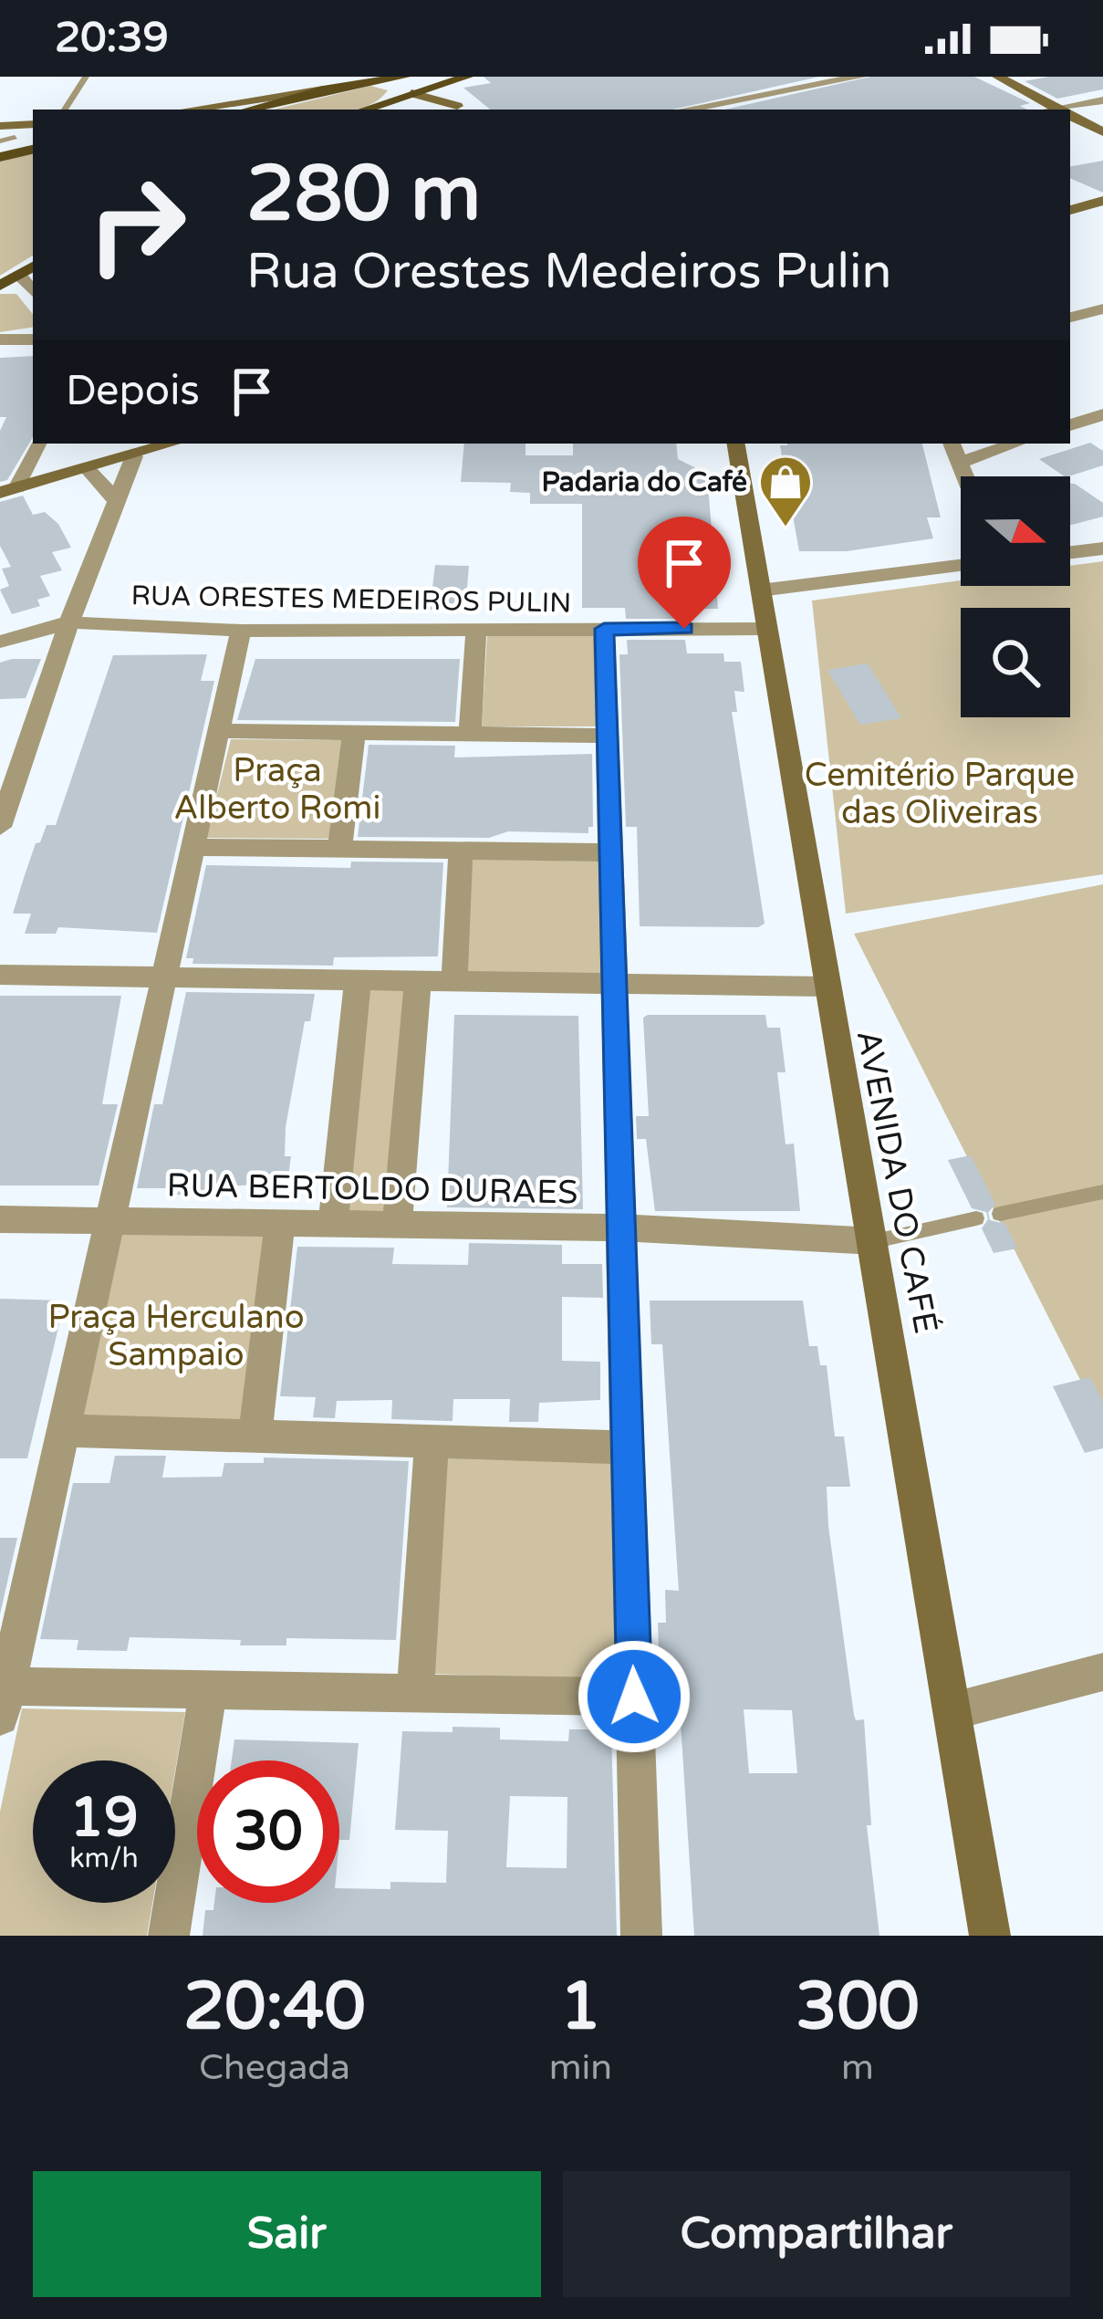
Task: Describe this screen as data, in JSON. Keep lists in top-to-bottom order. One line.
{"streets":{"street":["RUA ORESTES MEDEIROS PULIN","AVENIDA DO CAFÉ","RUA BERTOLDO DURAES"]},"crossings":[["RUA ORESTES MEDEIROS PULIN","AVENIDA DO CAFÉ"],["AVENIDA DO CAFÉ","RUA BERTOLDO DURAES"]],"parks":["Praça Alberto Romi","Cemitério Parque das Oliveiras","Praça Herculano Sampaio"],"places":{"shop":["Padaria do Café"]},"north":"right","page":{"status":"20:39","turn":["280 m","Rua Orestes Medeiros Pulin"],"then":"Depois","speed":"19 km/h","limit":"30","eta":["20:40","Chegada","1","min","300","m"],"buttons":["Sair","Compartilhar"]}}
